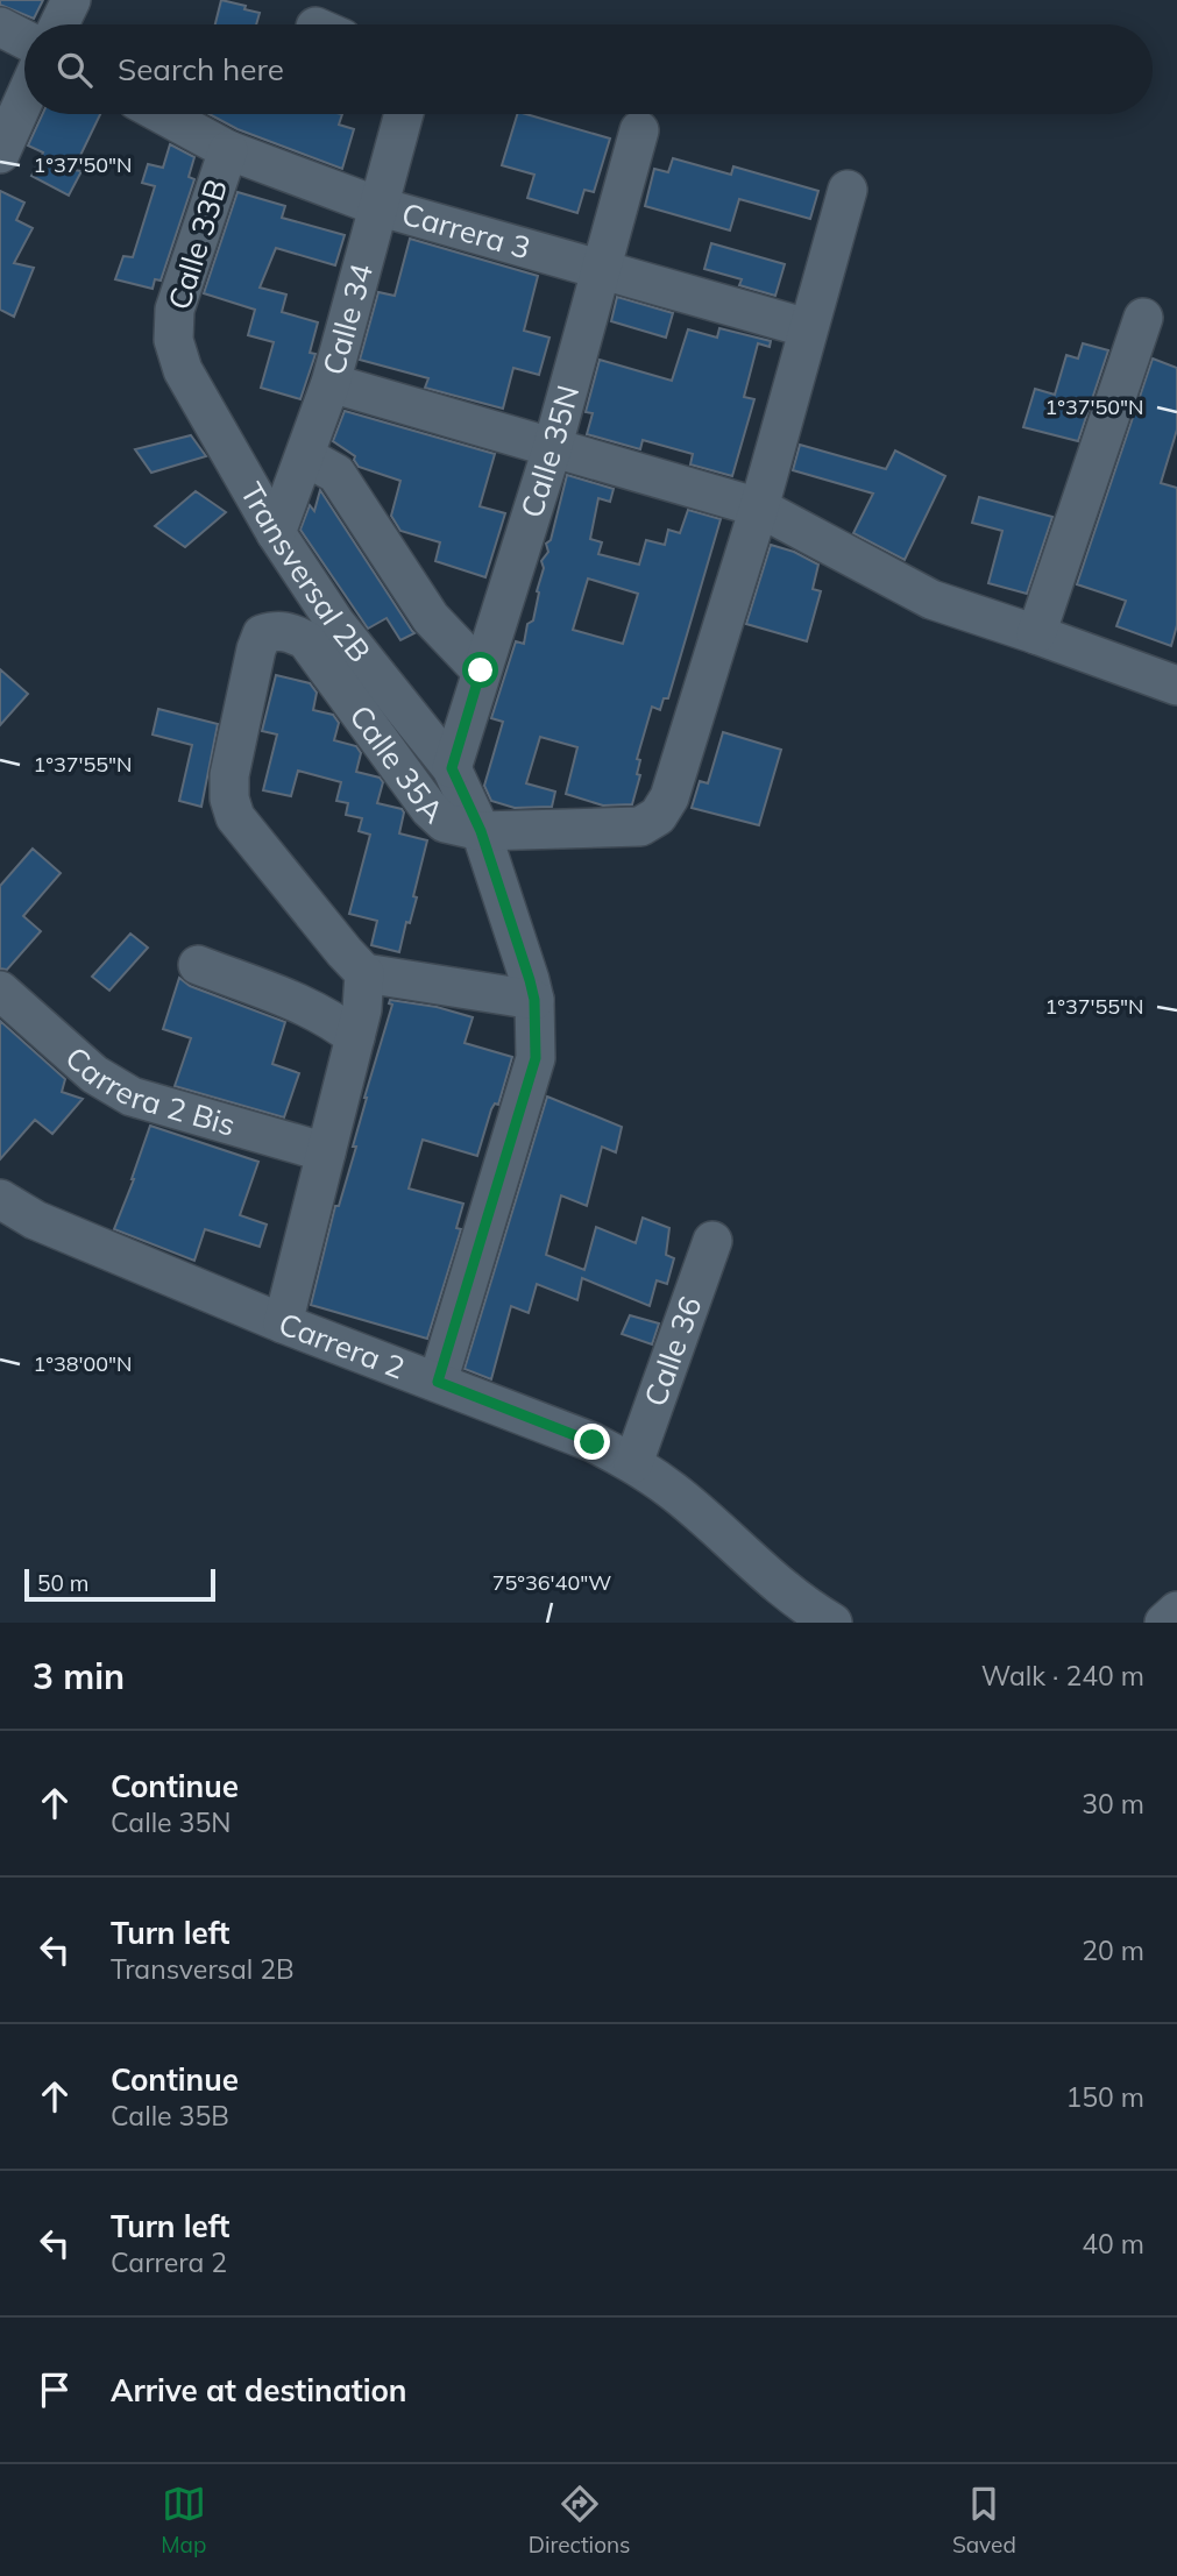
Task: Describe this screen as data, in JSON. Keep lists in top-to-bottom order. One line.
{"streets":{"street":["Carrera 3","Calle 33B","Calle 34","Calle 35N","Transversal 2B","Calle 35A","Carrera 2 Bis","Carrera 2","Calle 36"]},"crossings":[["Carrera 3","Calle 33B"],["Carrera 3","Calle 34"],["Carrera 3","Calle 35N"],["Carrera 3","Calle 35A"],["Calle 33B","Transversal 2B"],["Calle 34","Transversal 2B"],["Calle 35N","Transversal 2B"],["Transversal 2B","Calle 35A"],["Transversal 2B","Carrera 2"],["Carrera 2","Calle 36"]],"scale_bar":"50 m","page":{"search":"Search here","scale":"50 m","heading":["3 min","Walk · 240 m"],"list":[["Continue","Calle 35N","30 m"],["Turn left","Transversal 2B","20 m"],["Continue","Calle 35B","150 m"],["Turn left","Carrera 2","40 m"],"Arrive at destination"],"nav":["Map","Directions","Saved"]},"coordinates":["1°37'50\"N","1°37'55\"N","1°38'00\"N","75°36'40\"W"]}
